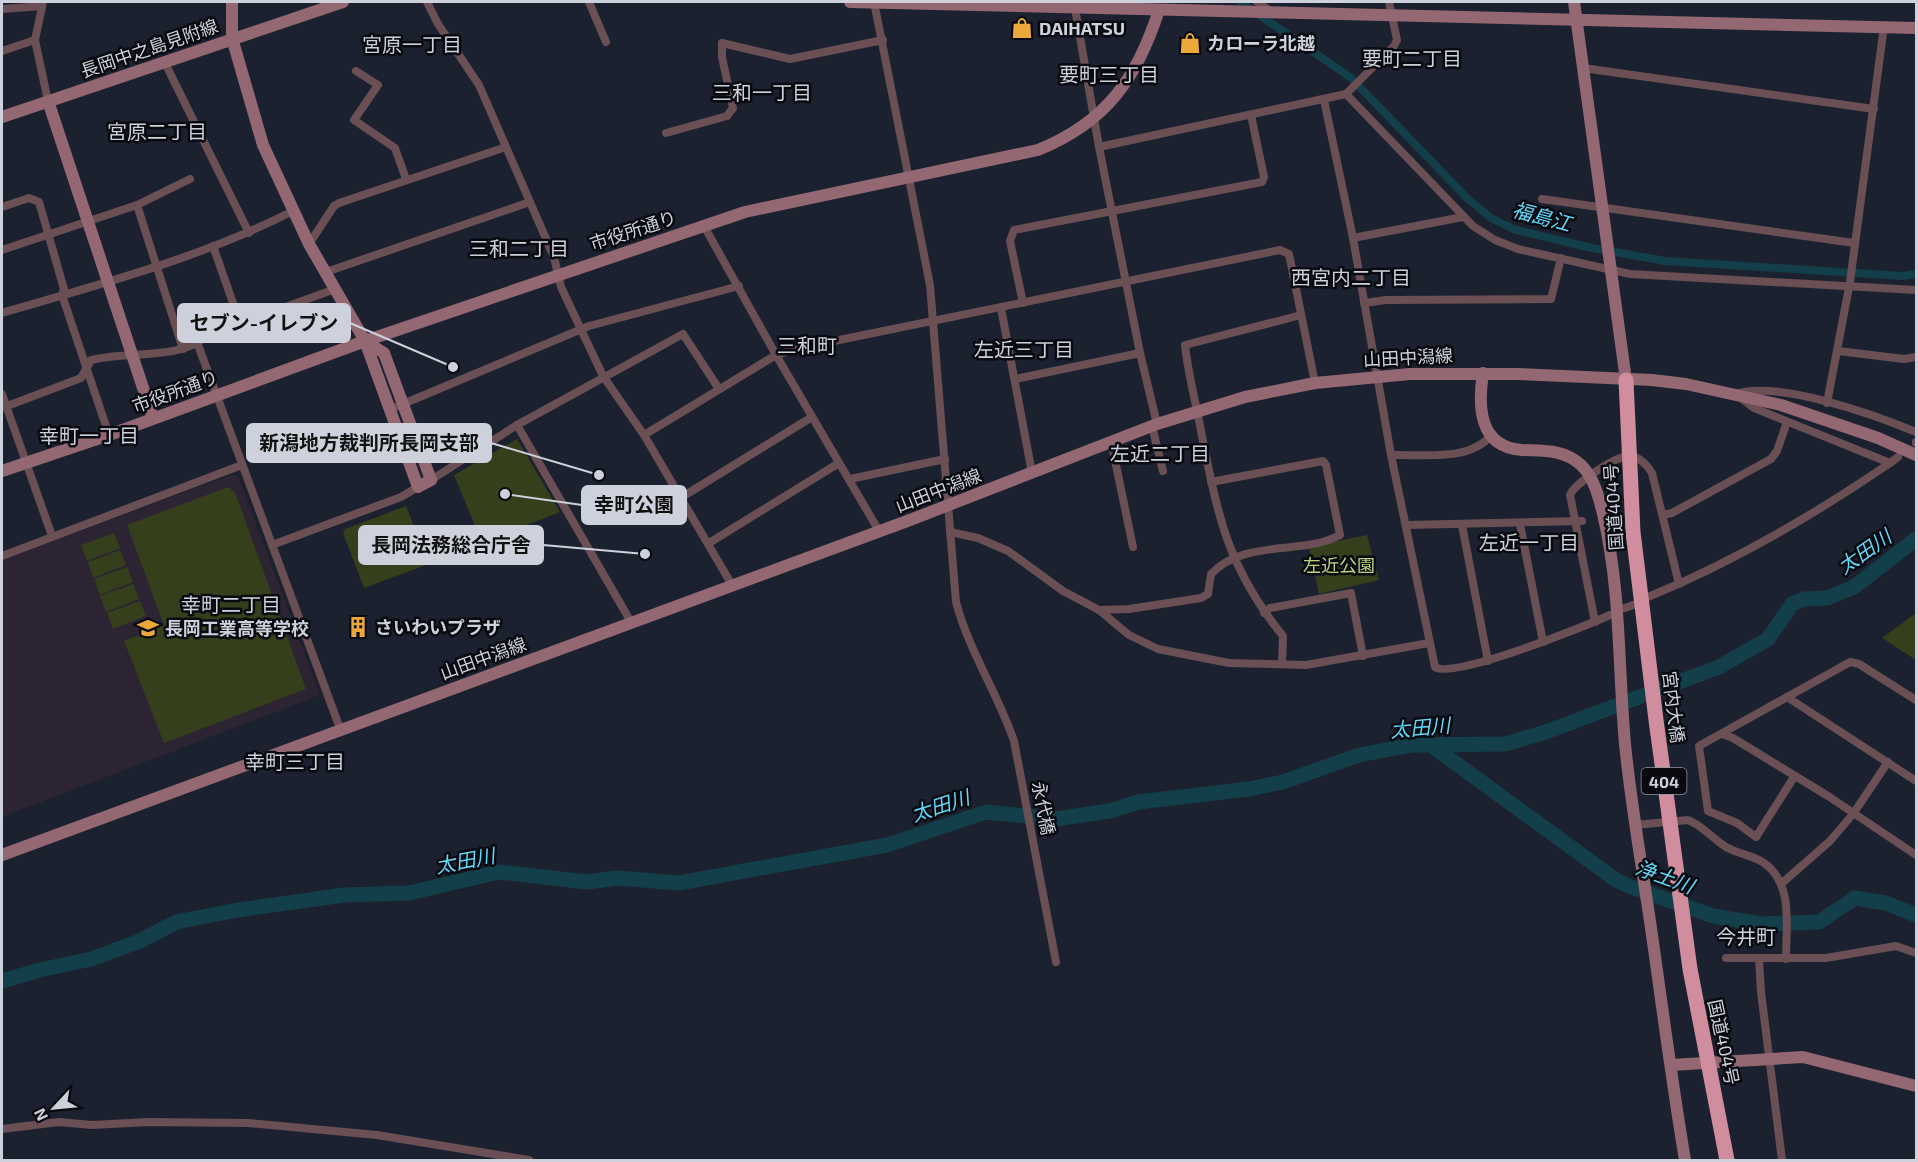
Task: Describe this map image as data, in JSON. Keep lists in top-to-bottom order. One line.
{"streets":{"highway":["国道404号","宮内大橋","404"],"street":["長岡中之島見附線","市役所通り","山田中潟線","永代橋"]},"crossings":[["市役所通り","永代橋"],["山田中潟線","国道404号"],["山田中潟線","永代橋"],["国道404号","宮内大橋"]],"districts":["宮原一丁目","要町二丁目","要町三丁目","三和一丁目","宮原二丁目","三和二丁目","西宮内二丁目","三和町","左近三丁目","幸町一丁目","左近二丁目","左近一丁目","幸町二丁目","幸町三丁目","今井町"],"water":["福島江","太田川","浄土川"],"parks":["左近公園"],"places":{"shop":["DAIHATSU","カローラ北越"],"other":["セブン-イレブン","新潟地方裁判所長岡支部","幸町公園","長岡法務総合庁舎"],"building":["さいわいプラザ"],"school or university":["長岡工業高等学校"]},"north":"bottom left"}
